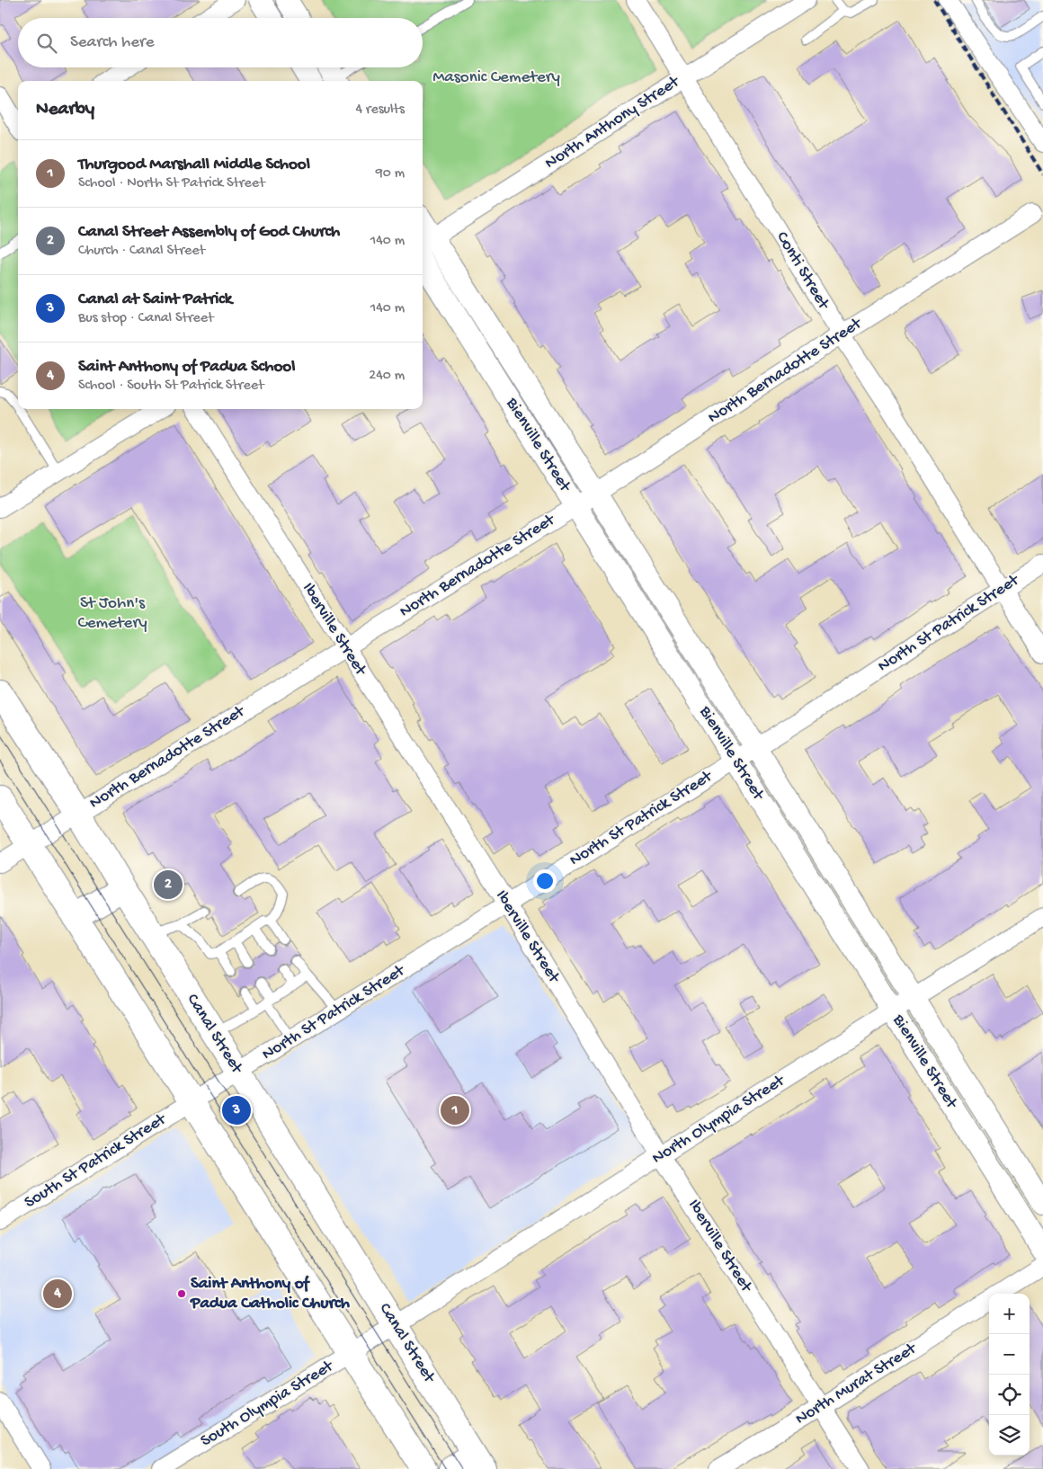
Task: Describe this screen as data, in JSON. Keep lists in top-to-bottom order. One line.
{"streets":{"main road":["Canal Street"],"street":["North Anthony Street","Conti Street","North Bernadotte Street","Bienville Street","North St Patrick Street","Iberville Street","North Olympia Street","South St Patrick Street","North Murat Street","South Olympia Street"]},"crossings":[["North Anthony Street","Conti Street"],["North Anthony Street","Bienville Street"],["Conti Street","North Bernadotte Street"],["Conti Street","North St Patrick Street"],["North Bernadotte Street","Bienville Street"],["North Bernadotte Street","Iberville Street"],["North Bernadotte Street","Canal Street"],["Bienville Street","North St Patrick Street"],["Bienville Street","North Olympia Street"],["North St Patrick Street","Iberville Street"],["North St Patrick Street","Canal Street"],["North St Patrick Street","South St Patrick Street"],["Iberville Street","North Olympia Street"],["Iberville Street","North Murat Street"],["Canal Street","North Olympia Street"],["North Olympia Street","South Olympia Street"]],"parks":["Masonic Cemetery","St John's Cemetery"],"places":["Saint Anthony of Padua Catholic Church"],"page":{"search":"Search here","heading":["Nearby","4 results"],"list":[{"mark":"1","name":"Thurgood Marshall Middle School","note":"School · North St Patrick Street","value":"90 m"},{"mark":"2","name":"Canal Street Assembly of God Church","note":"Church · Canal Street","value":"140 m"},{"mark":"3","name":"Canal at Saint Patrick","note":"Bus stop · Canal Street","value":"140 m"},{"mark":"4","name":"Saint Anthony of Padua School","note":"School · South St Patrick Street","value":"240 m"}],"pins":["2","1","3","4"],"map_buttons":["+","−"]}}
